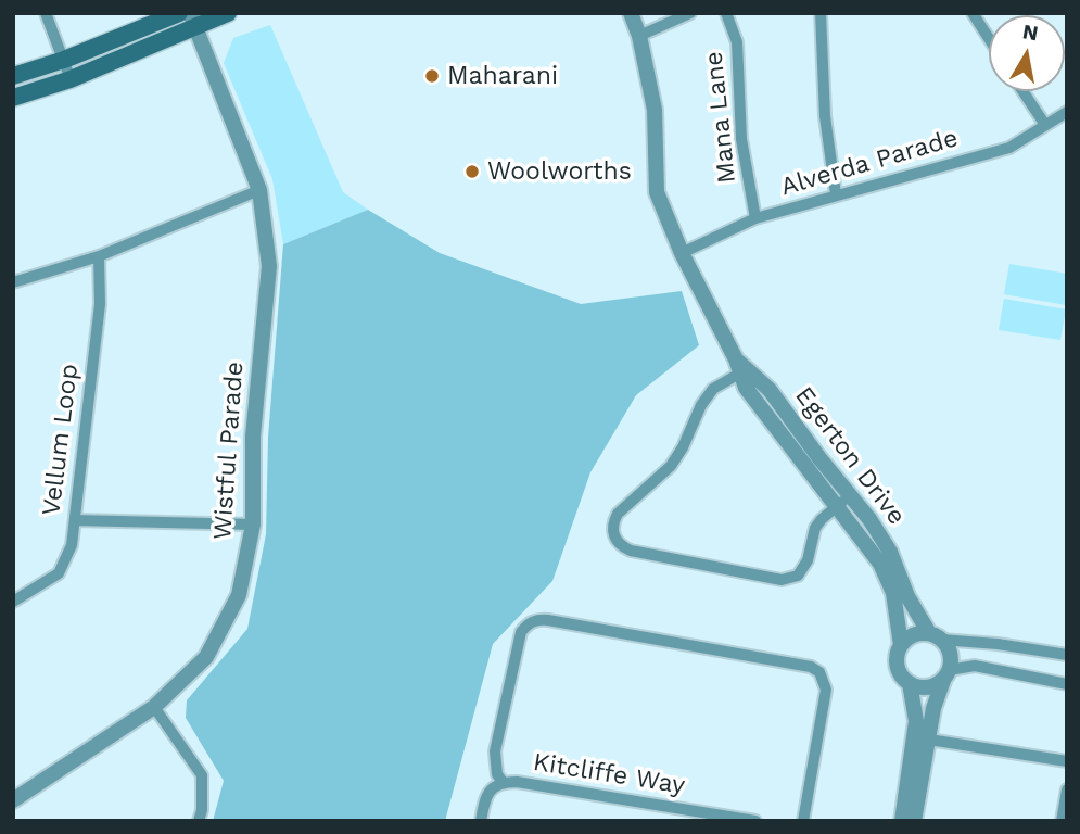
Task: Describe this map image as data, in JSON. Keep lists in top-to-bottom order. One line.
{"streets":{"street":["Mana Lane","Alverda Parade","Vellum Loop","Wistful Parade","Egerton Drive","Kitcliffe Way"]},"crossings":[["Mana Lane","Alverda Parade"],["Alverda Parade","Egerton Drive"]],"places":["Maharani","Woolworths"],"north":"top"}
